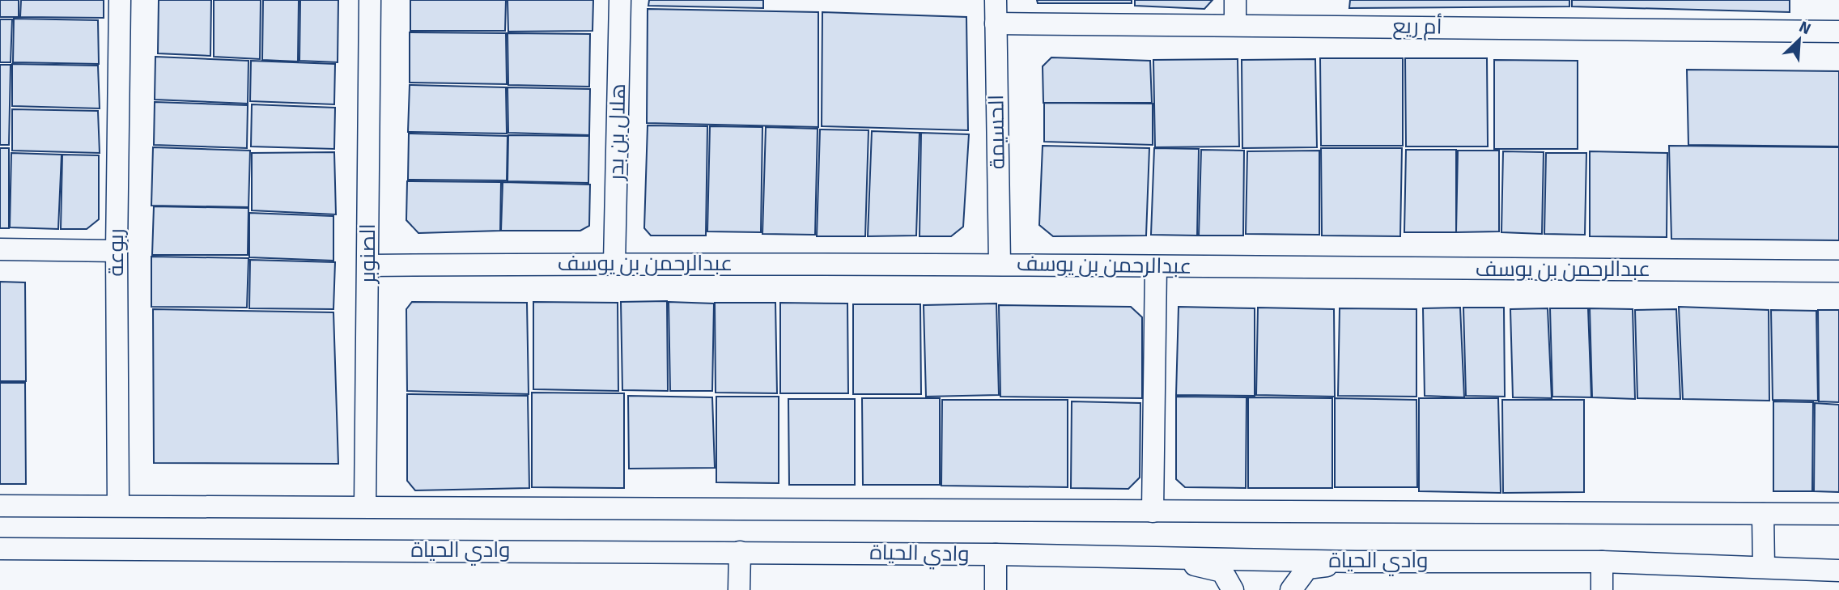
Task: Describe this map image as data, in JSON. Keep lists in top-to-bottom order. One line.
{"streets":{"street":["أم ريع","هلال بن بدر","الحسيمة","ربوعة","الصنوبر","عبدالرحمن بن يوسف","وادي الحياة"]},"crossings":[["أم ريع","الحسيمة"],["هلال بن بدر","عبدالرحمن بن يوسف"],["الحسيمة","عبدالرحمن بن يوسف"],["ربوعة","وادي الحياة"],["الصنوبر","عبدالرحمن بن يوسف"],["الصنوبر","وادي الحياة"]],"north":"top right"}
